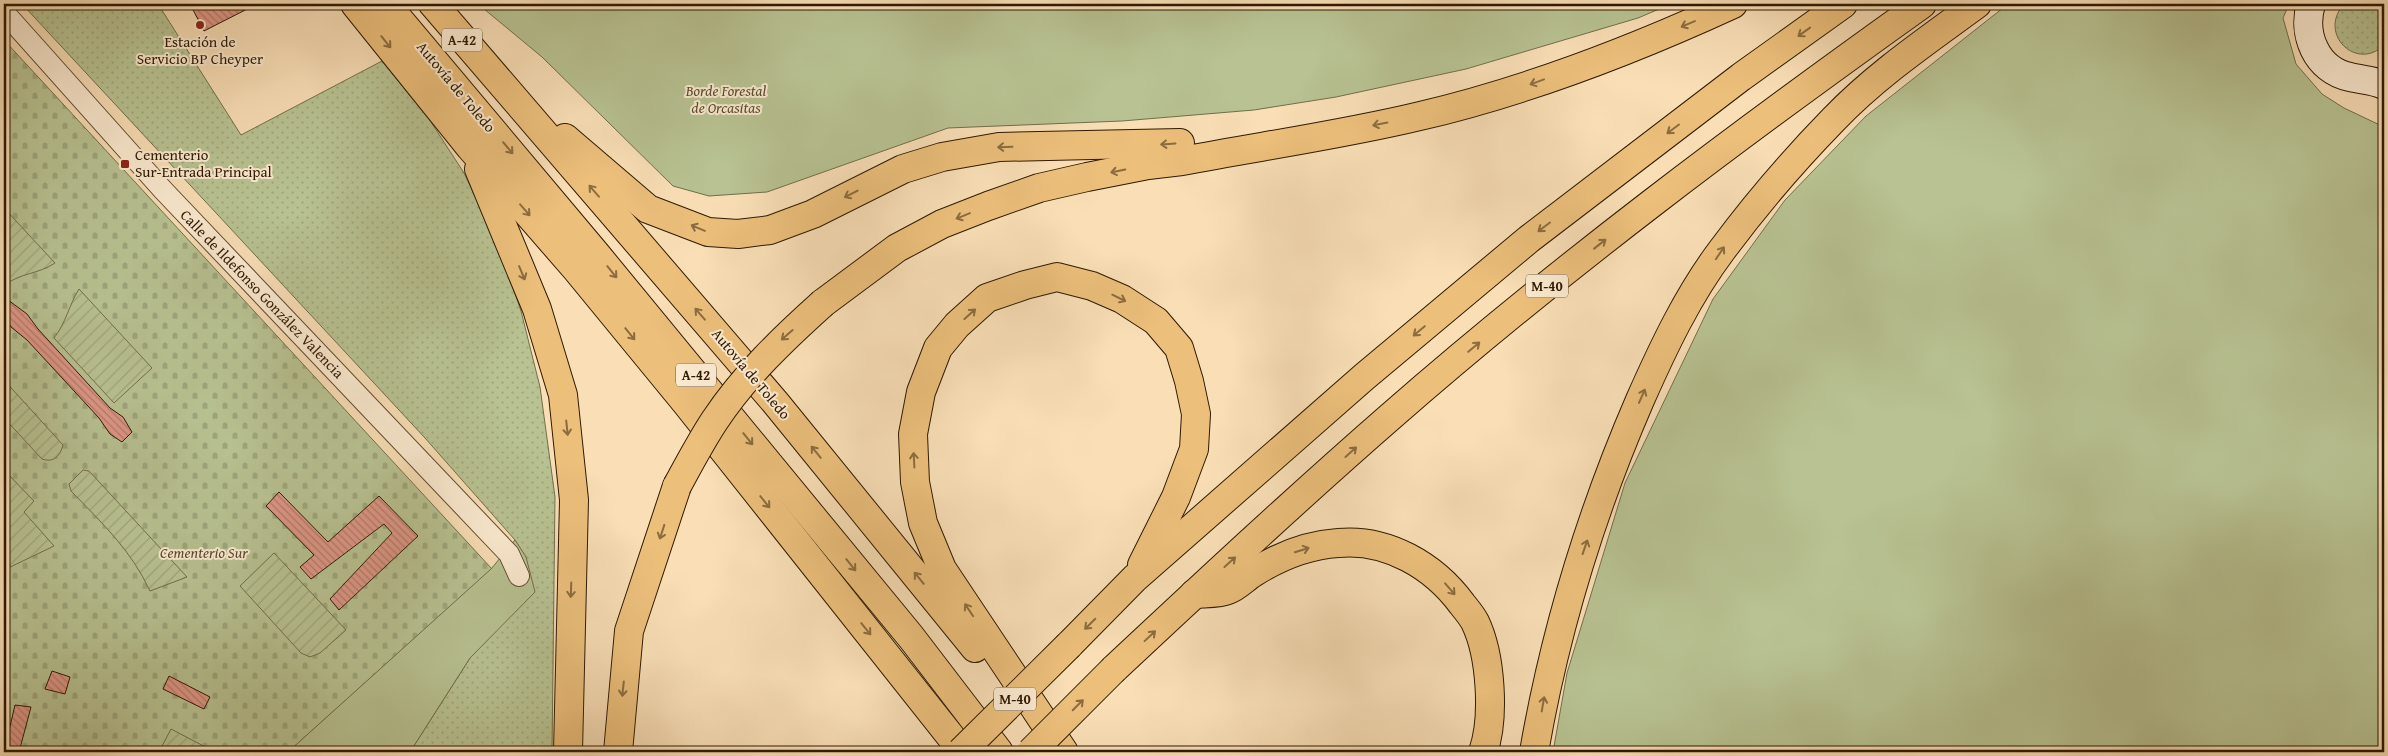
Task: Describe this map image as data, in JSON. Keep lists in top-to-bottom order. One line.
{"streets":{"highway":["A-42","Autovía de Toledo","M-40"],"street":["Calle de Ildefonso González Valencia"]},"parks":["Borde Forestal de Orcasitas","Cementerio Sur"],"places":{"other":["Estación de Servicio BP Cheyper"],"transit":["Cementerio Sur-Entrada Principal"]}}
